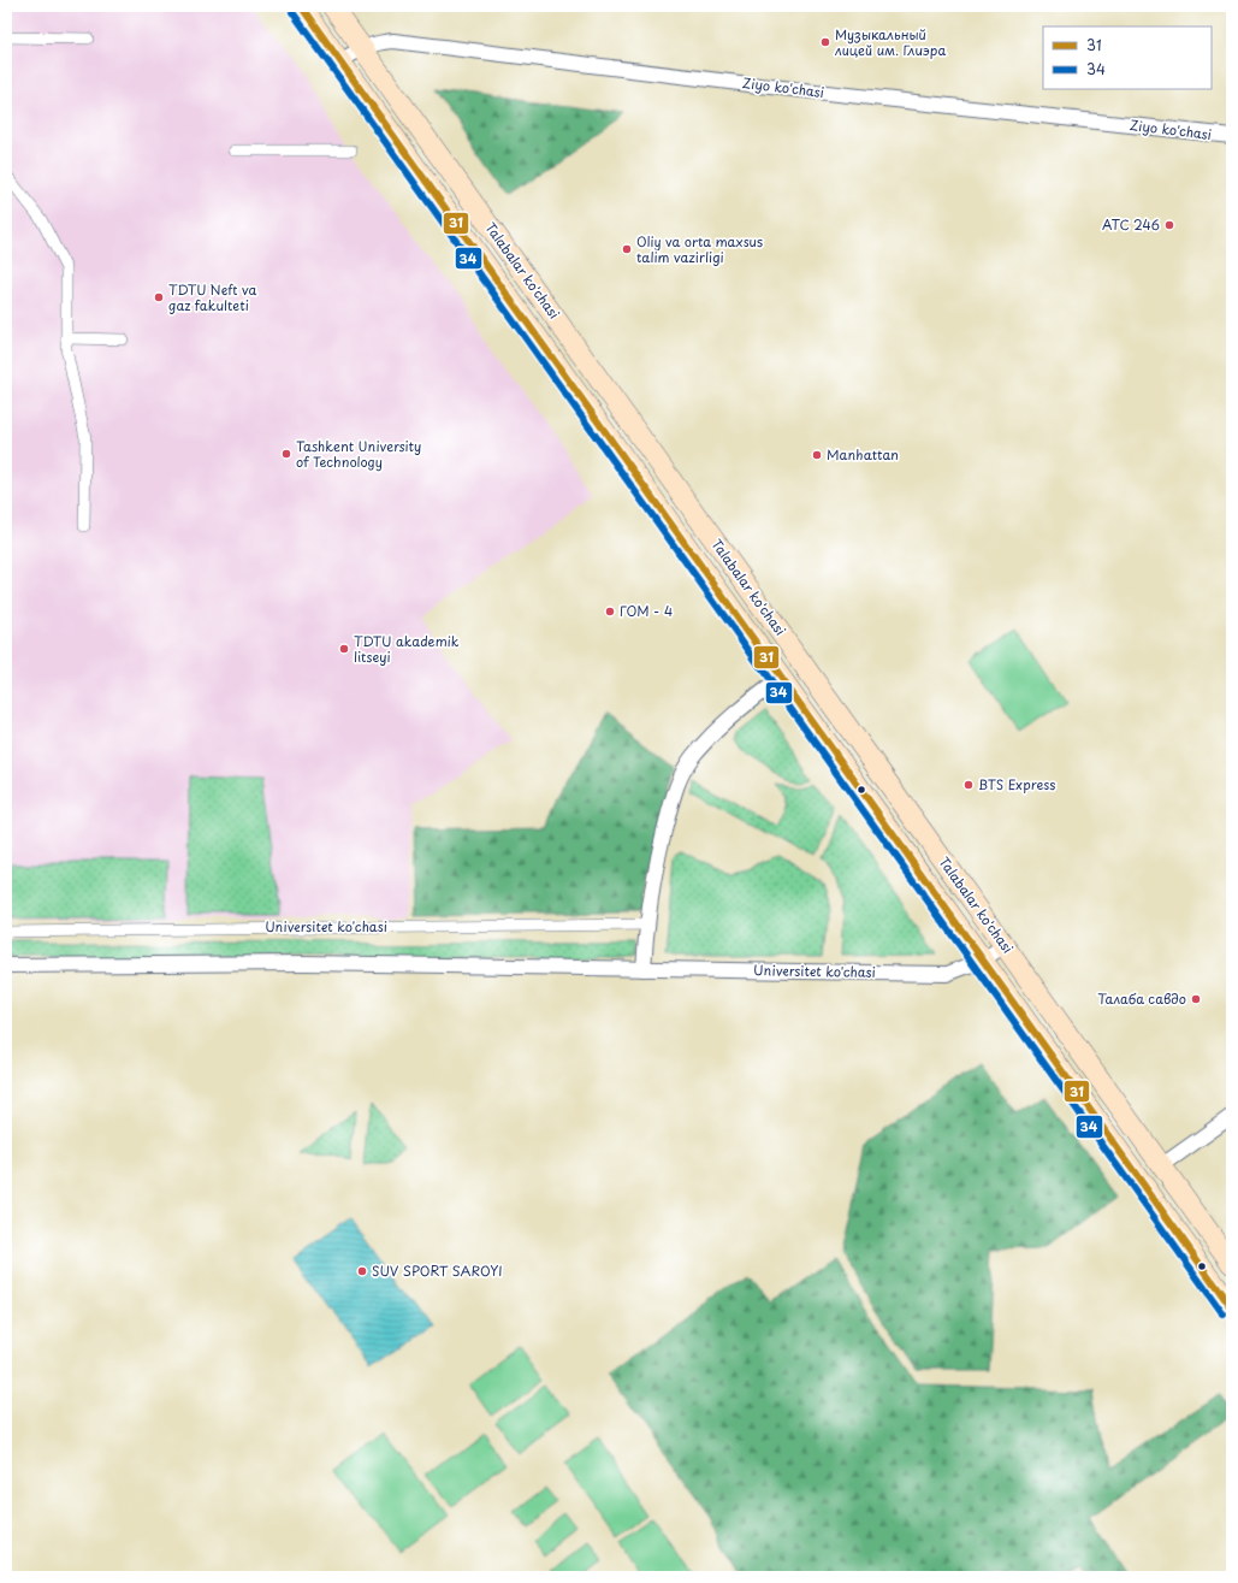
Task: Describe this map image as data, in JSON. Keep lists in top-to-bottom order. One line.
{"streets":{"main road":["Talabalar ko'chasi"],"street":["Ziyo ko'chasi","Universitet ko'chasi"]},"crossings":[["Ziyo ko'chasi","Talabalar ko'chasi"],["Talabalar ko'chasi","Universitet ko'chasi"]],"places":["Музыкальный лицей им. Глиэра","АТС 246","Oliy va orta maxsus talim vazirligi","TDTU Neft va gaz fakulteti","Tashkent University of Technology","Manhattan","ГОМ - 4","TDTU akademik litseyi","BTS Express","Талаба савдо","SUV SPORT SAROYI"],"lines":["transit line 31","transit line 34"],"legend":["31","34"]}
